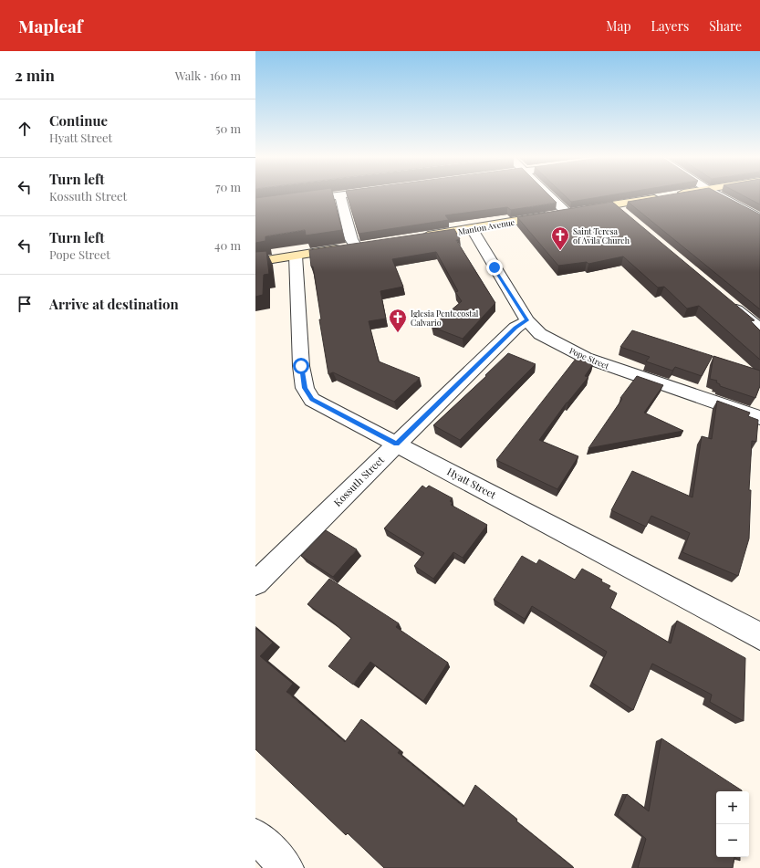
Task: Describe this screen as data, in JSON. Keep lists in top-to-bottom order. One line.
{"streets":{"main road":["Manton Avenue"],"street":["Pope Street","Kossuth Street","Hyatt Street"]},"crossings":[["Manton Avenue","Pope Street"],["Pope Street","Kossuth Street"],["Kossuth Street","Hyatt Street"]],"places":{"church":["Saint Teresa of Avila Church","Iglesia Pentecostal Calvario"]},"page":{"header":"Mapleaf","nav":["Map","Layers","Share"],"heading":["2 min","Walk · 160 m"],"list":[["Continue","Hyatt Street","50 m"],["Turn left","Kossuth Street","70 m"],["Turn left","Pope Street","40 m"],"Arrive at destination"],"map_buttons":["+","−"]}}
